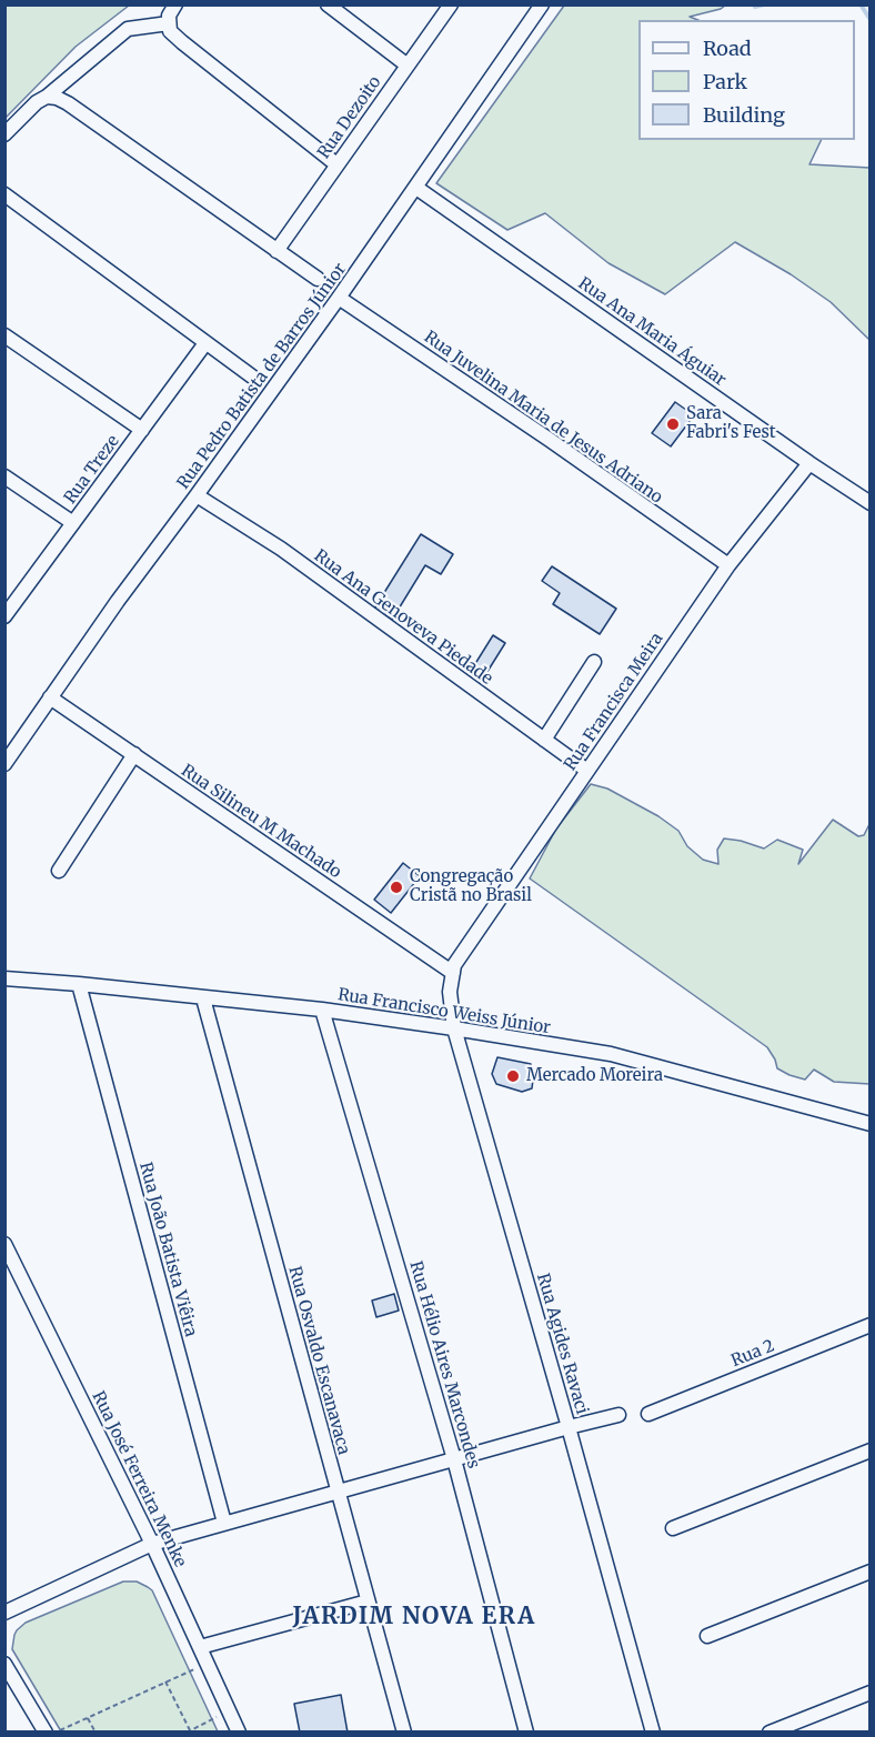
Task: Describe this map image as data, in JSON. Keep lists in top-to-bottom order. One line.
{"streets":{"street":["Rua Dezoito","Rua Ana Maria Águiar","Rua Pedro Batista de Barros Júnior","Rua Juvelina Maria de Jesus Adriano","Rua Treze","Rua Ana Genoveva Piedade","Rua Francisca Meira","Rua Silineu M Machado","Rua Francisco Weiss Júnior","Rua João Batista Viêira","Rua Agides Ravaci","Rua 2","Rua Osvaldo Escanavaca","Rua Hélio Aires Marcondes","Rua José Ferreira Menke"]},"crossings":[["Rua Ana Maria Águiar","Rua Pedro Batista de Barros Júnior"],["Rua Ana Maria Águiar","Rua Francisca Meira"],["Rua Pedro Batista de Barros Júnior","Rua Juvelina Maria de Jesus Adriano"],["Rua Pedro Batista de Barros Júnior","Rua Ana Genoveva Piedade"],["Rua Pedro Batista de Barros Júnior","Rua Silineu M Machado"],["Rua Juvelina Maria de Jesus Adriano","Rua Francisca Meira"],["Rua Ana Genoveva Piedade","Rua Francisca Meira"],["Rua Francisca Meira","Rua Silineu M Machado"],["Rua Francisca Meira","Rua Agides Ravaci"],["Rua Silineu M Machado","Rua Agides Ravaci"],["Rua Francisco Weiss Júnior","Rua João Batista Viêira"],["Rua Francisco Weiss Júnior","Rua Agides Ravaci"],["Rua Francisco Weiss Júnior","Rua Osvaldo Escanavaca"],["Rua Francisco Weiss Júnior","Rua Hélio Aires Marcondes"]],"districts":["JARDIM NOVA ERA"],"places":["Sara Fabri's Fest","Congregação Cristã no Brasil","Mercado Moreira"],"legend":["Road","Park","Building"]}
